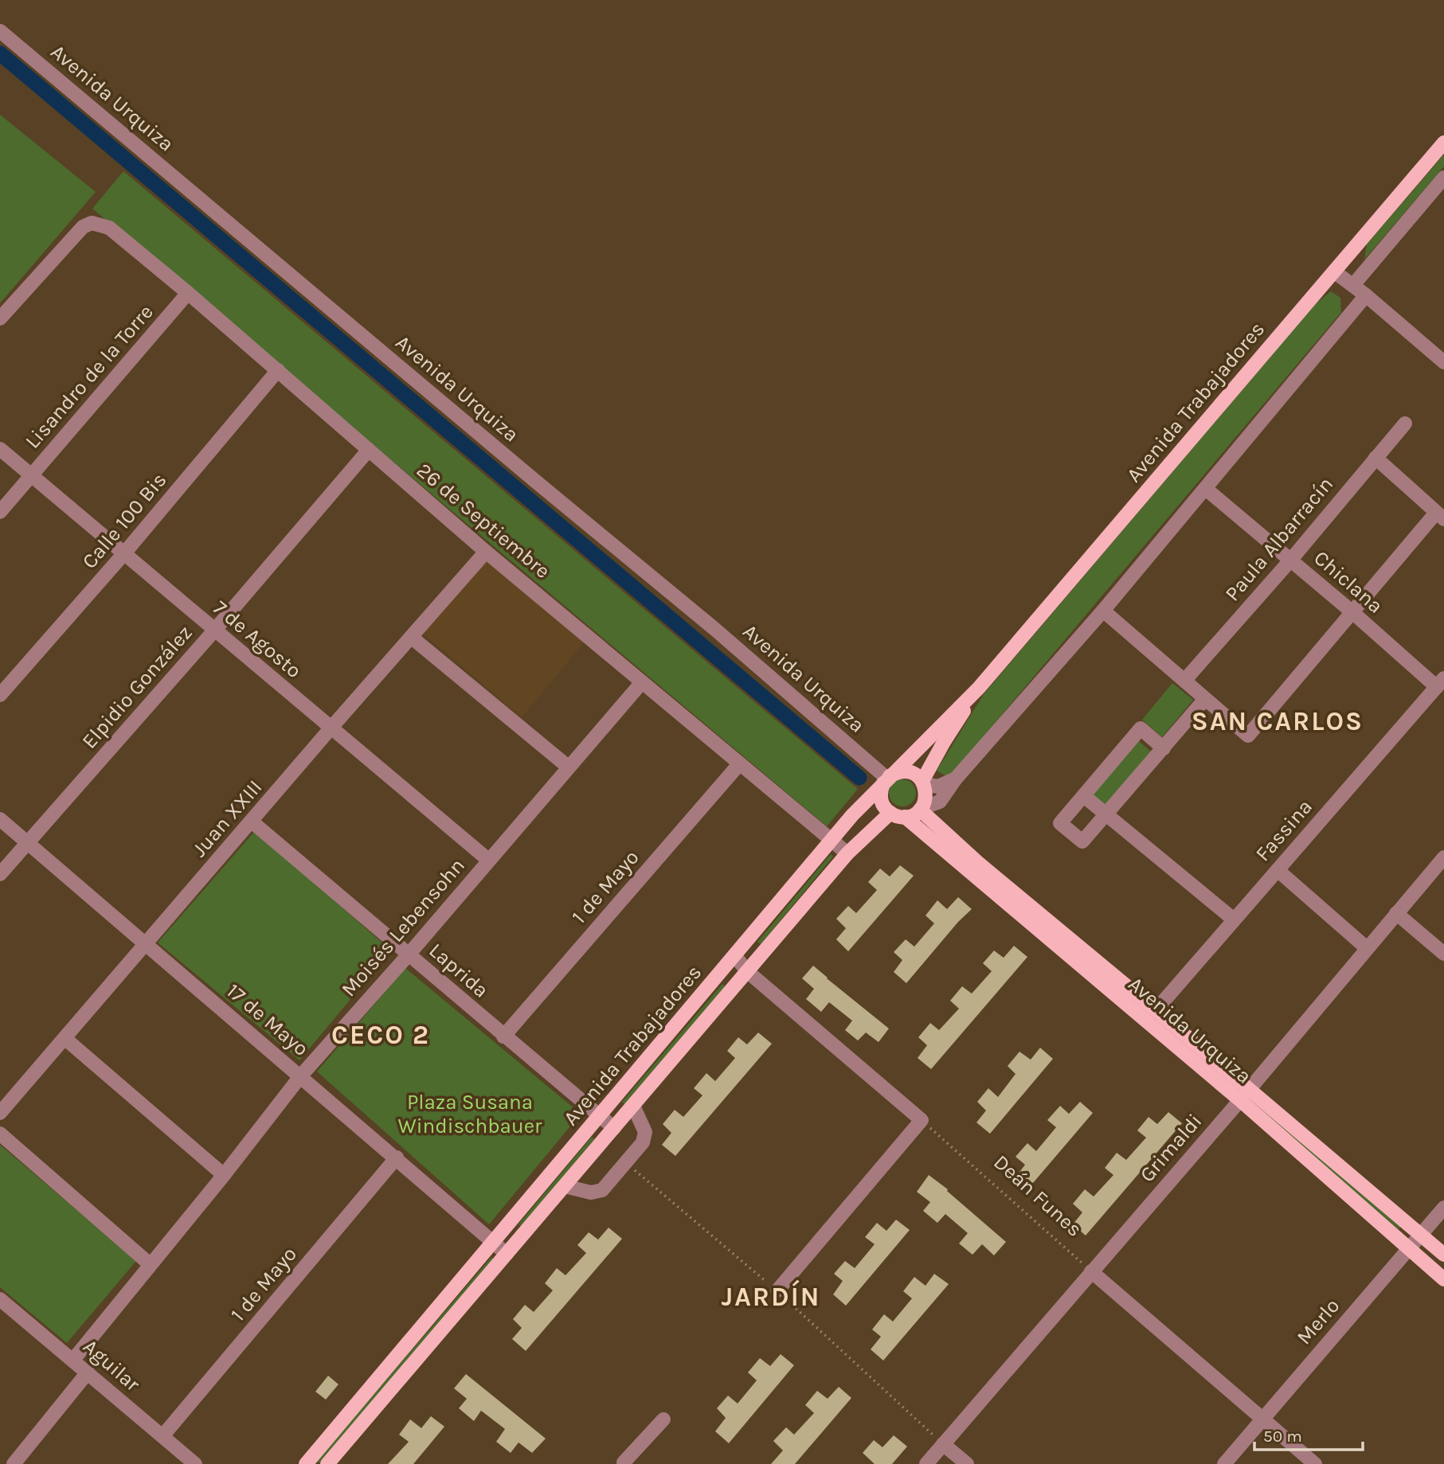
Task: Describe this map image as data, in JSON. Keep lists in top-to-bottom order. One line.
{"streets":{"main road":["Avenida Urquiza","Avenida Trabajadores"],"street":["Lisandro de la Torre","Calle 100 Bis","26 de Septiembre","Paula Albarracín","Chiclana","7 de Agosto","Elpidio González","Juan XXIII","Fassina","1 de Mayo","Moisés Lebensohn","Laprida","17 de Mayo","Grimaldi","Merlo","Aguilar"],"path":["Deán Funes"]},"crossings":[["Avenida Urquiza","Avenida Trabajadores"],["Avenida Urquiza","Fassina"],["Avenida Urquiza","Grimaldi"],["Avenida Urquiza","Merlo"],["Lisandro de la Torre","26 de Septiembre"],["Lisandro de la Torre","7 de Agosto"],["Avenida Trabajadores","26 de Septiembre"],["Avenida Trabajadores","Laprida"],["Avenida Trabajadores","17 de Mayo"],["Calle 100 Bis","26 de Septiembre"],["Calle 100 Bis","7 de Agosto"],["26 de Septiembre","Elpidio González"],["26 de Septiembre","Juan XXIII"],["26 de Septiembre","1 de Mayo"],["26 de Septiembre","Moisés Lebensohn"],["Paula Albarracín","Chiclana"],["Chiclana","Fassina"],["7 de Agosto","Elpidio González"],["7 de Agosto","Juan XXIII"],["7 de Agosto","Moisés Lebensohn"],["Elpidio González","17 de Mayo"],["Juan XXIII","Laprida"],["Juan XXIII","17 de Mayo"],["1 de Mayo","Laprida"],["1 de Mayo","17 de Mayo"],["1 de Mayo","Aguilar"],["Moisés Lebensohn","Laprida"],["Moisés Lebensohn","17 de Mayo"],["Moisés Lebensohn","Aguilar"],["Grimaldi","Deán Funes"]],"districts":["SAN CARLOS","CECO 2","JARDÍN"],"parks":["Plaza Susana Windischbauer"],"scale_bar":"50 m"}
